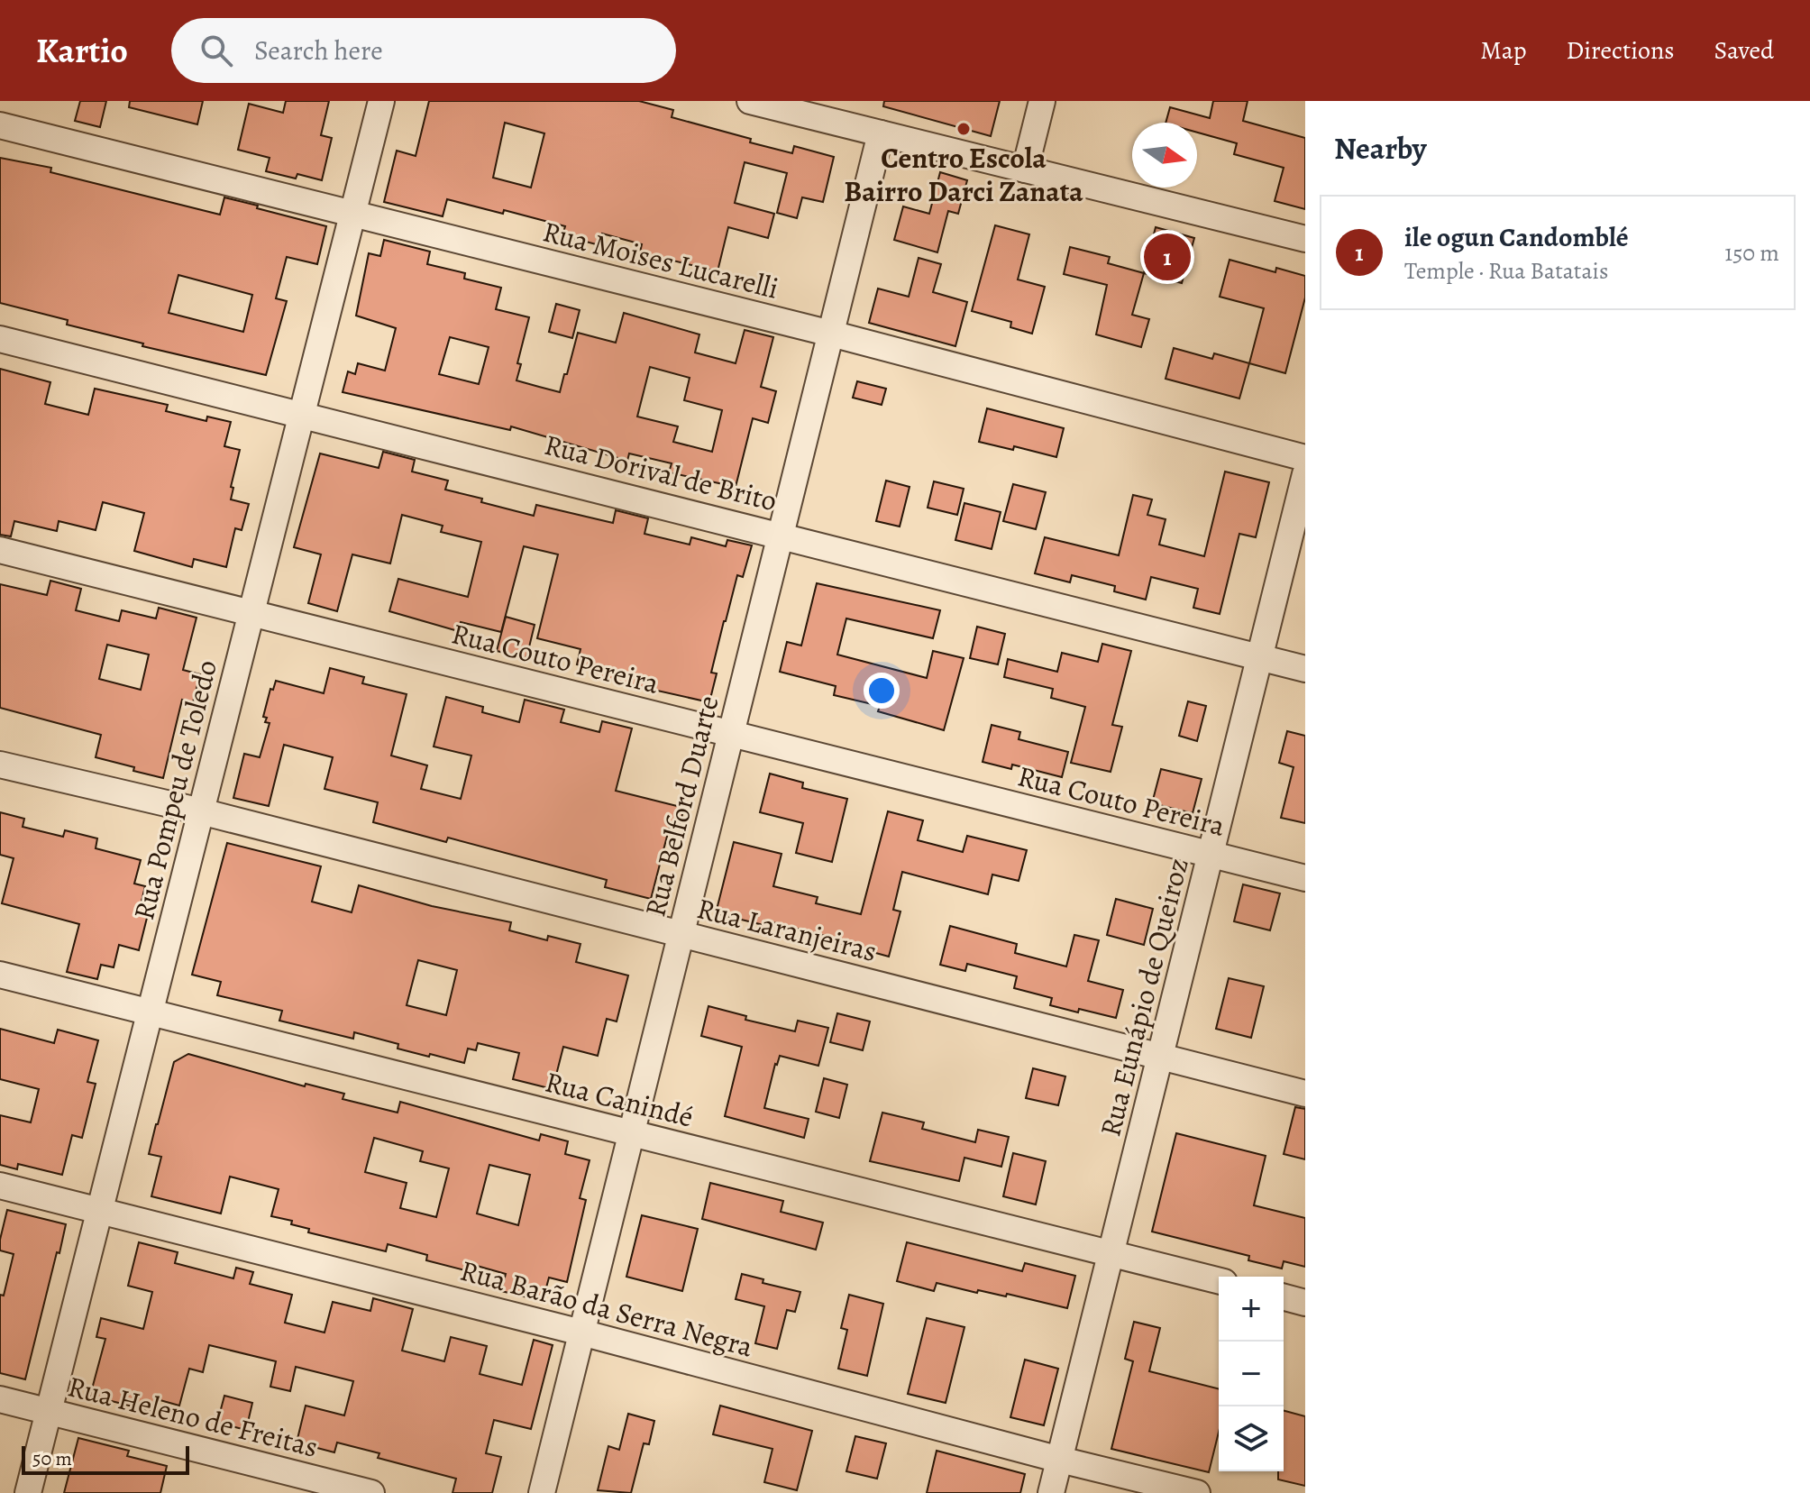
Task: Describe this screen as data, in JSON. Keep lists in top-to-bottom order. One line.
{"streets":{"street":["Rua Moises Lucarelli","Rua Dorival de Brito","Rua Couto Pereira","Rua Pompeu de Toledo","Rua Belford Duarte","Rua Laranjeiras","Rua Eunápio de Queiroz","Rua Canindé","Rua Barão da Serra Negra","Rua Heleno de Freitas"]},"crossings":[["Rua Moises Lucarelli","Rua Pompeu de Toledo"],["Rua Moises Lucarelli","Rua Belford Duarte"],["Rua Dorival de Brito","Rua Pompeu de Toledo"],["Rua Dorival de Brito","Rua Belford Duarte"],["Rua Dorival de Brito","Rua Eunápio de Queiroz"],["Rua Couto Pereira","Rua Pompeu de Toledo"],["Rua Couto Pereira","Rua Belford Duarte"],["Rua Couto Pereira","Rua Eunápio de Queiroz"],["Rua Pompeu de Toledo","Rua Laranjeiras"],["Rua Pompeu de Toledo","Rua Canindé"],["Rua Pompeu de Toledo","Rua Barão da Serra Negra"],["Rua Pompeu de Toledo","Rua Heleno de Freitas"],["Rua Belford Duarte","Rua Laranjeiras"],["Rua Belford Duarte","Rua Canindé"],["Rua Belford Duarte","Rua Barão da Serra Negra"],["Rua Laranjeiras","Rua Eunápio de Queiroz"],["Rua Eunápio de Queiroz","Rua Canindé"],["Rua Eunápio de Queiroz","Rua Barão da Serra Negra"]],"places":["Centro Escola Bairro Darci Zanata"],"scale_bar":"50 m","north":"right","page":{"header":"Kartio","search":"Search here","nav":["Map","Directions","Saved"],"heading":"Nearby","list":[{"mark":"1","name":"ile ogun Candomblé","note":"Temple · Rua Batatais","value":"150 m"}],"pins":"1","map_buttons":["+","−"],"scale":"50 m"}}
